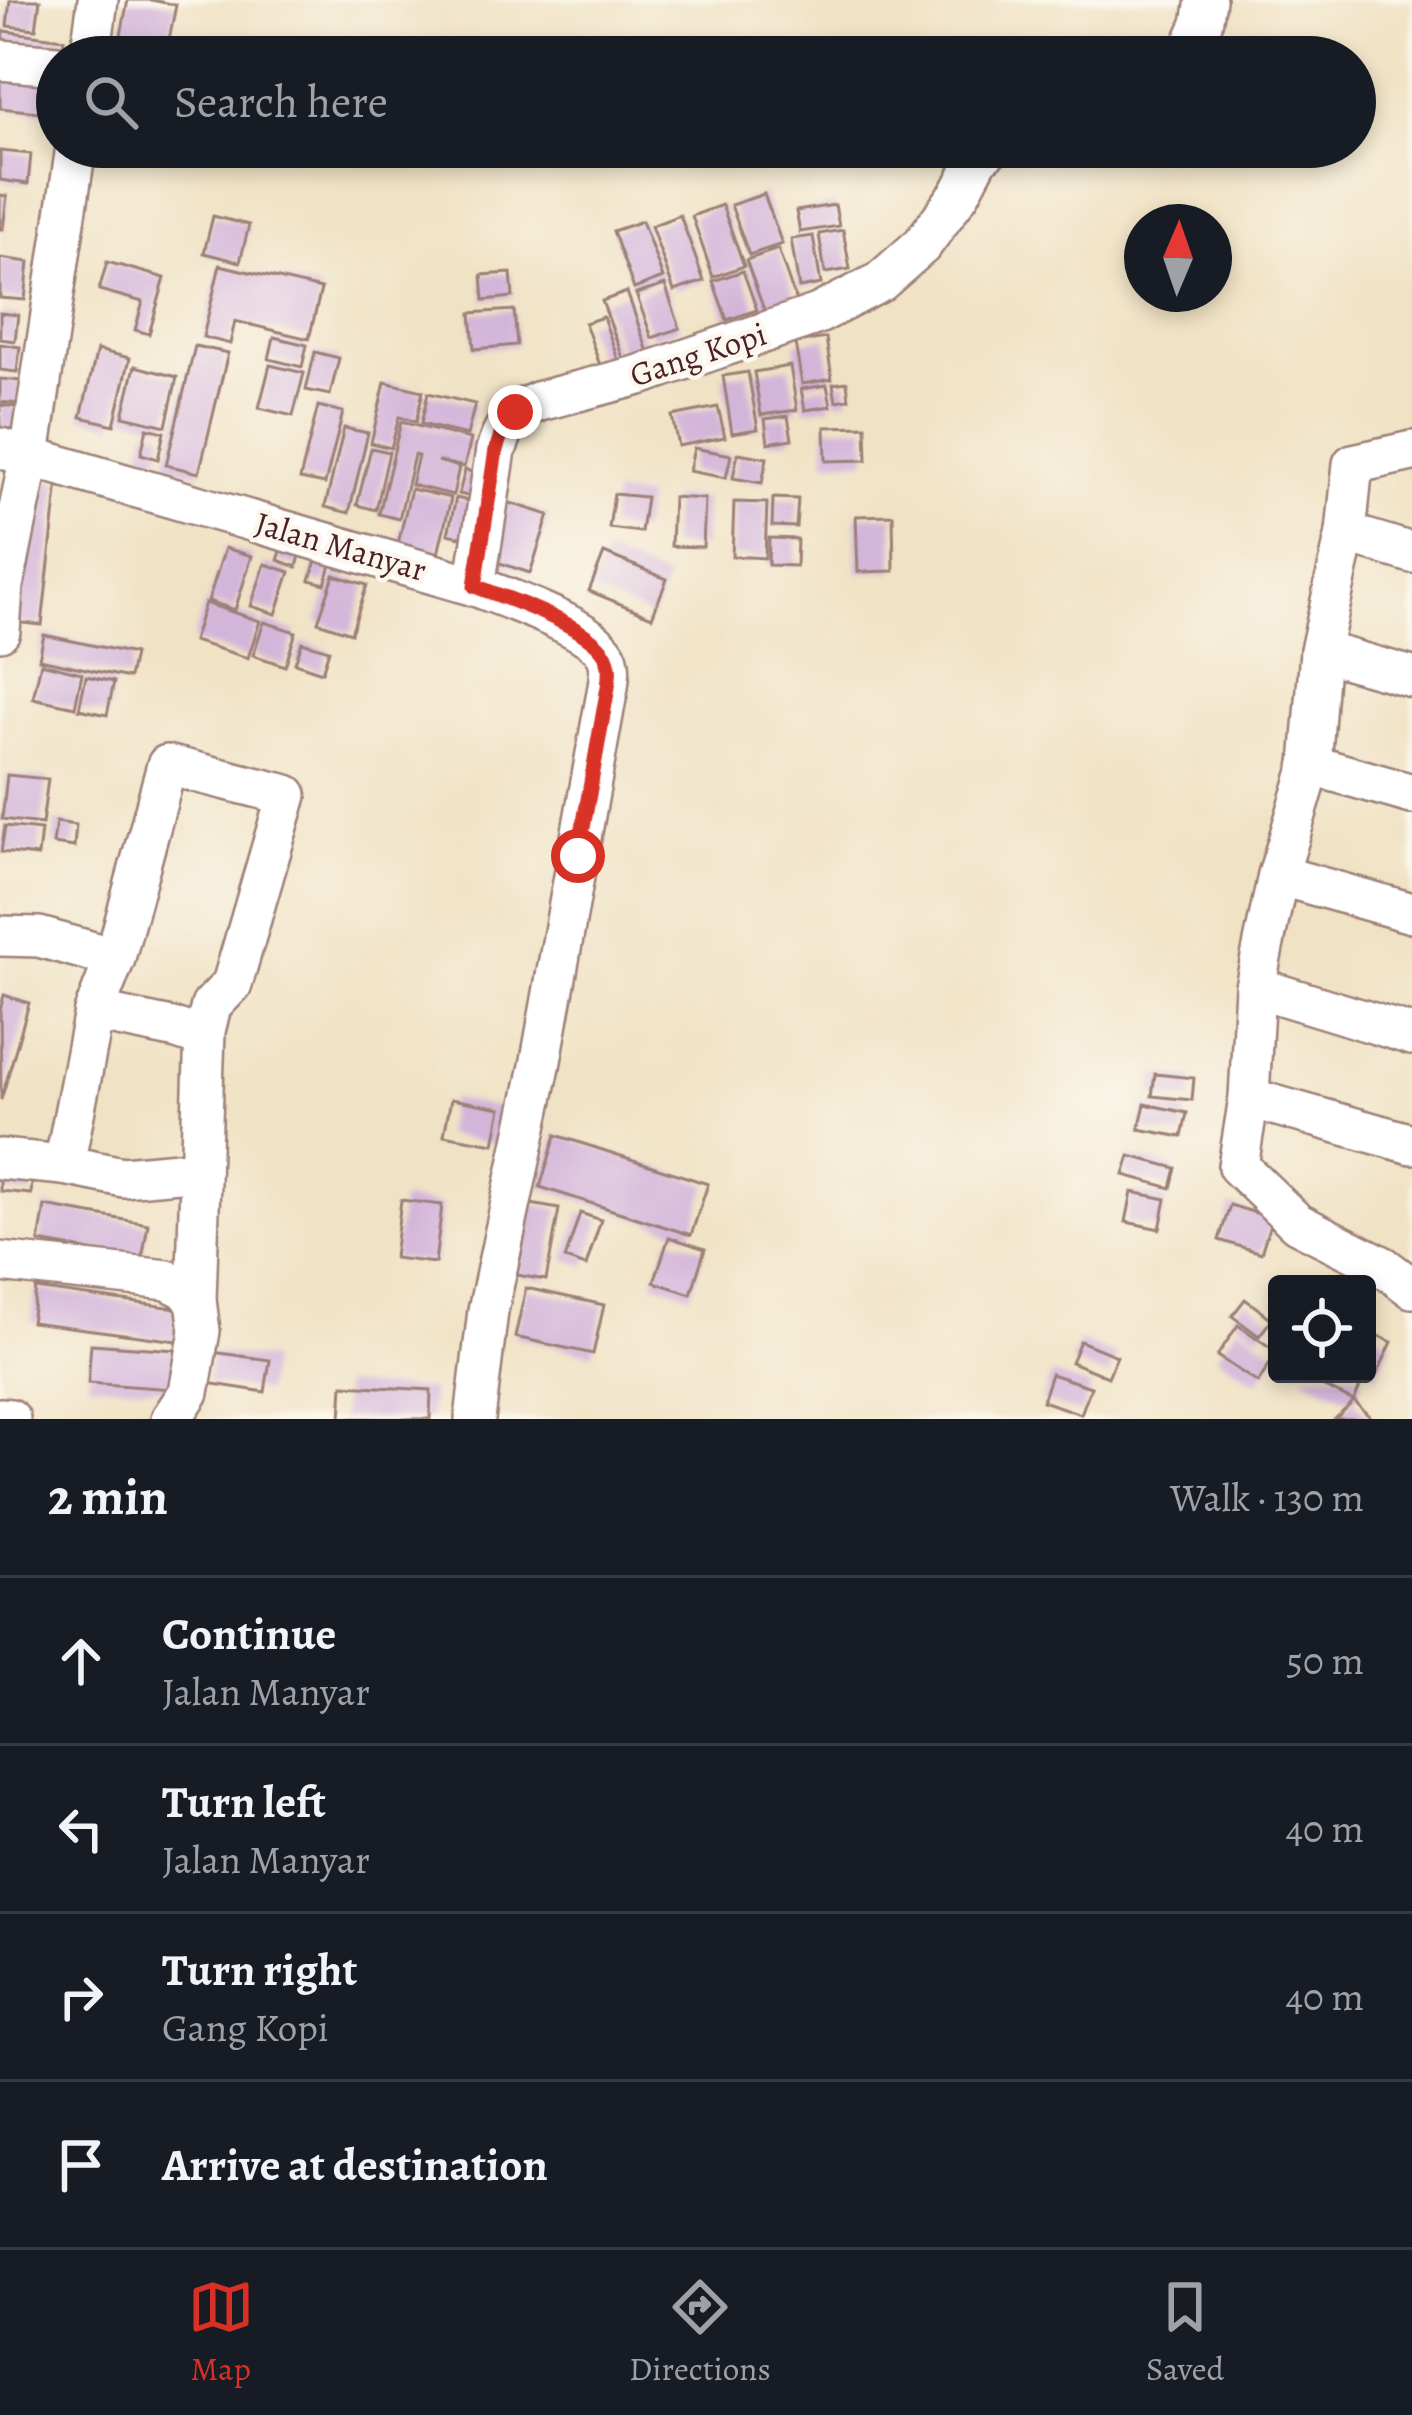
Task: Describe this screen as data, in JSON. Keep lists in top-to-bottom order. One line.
{"streets":{"street":["Gang Kopi","Jalan Manyar"]},"crossings":[["Gang Kopi","Jalan Manyar"]],"north":"top","page":{"search":"Search here","heading":["2 min","Walk · 130 m"],"list":[["Continue","Jalan Manyar","50 m"],["Turn left","Jalan Manyar","40 m"],["Turn right","Gang Kopi","40 m"],"Arrive at destination"],"nav":["Map","Directions","Saved"]}}
